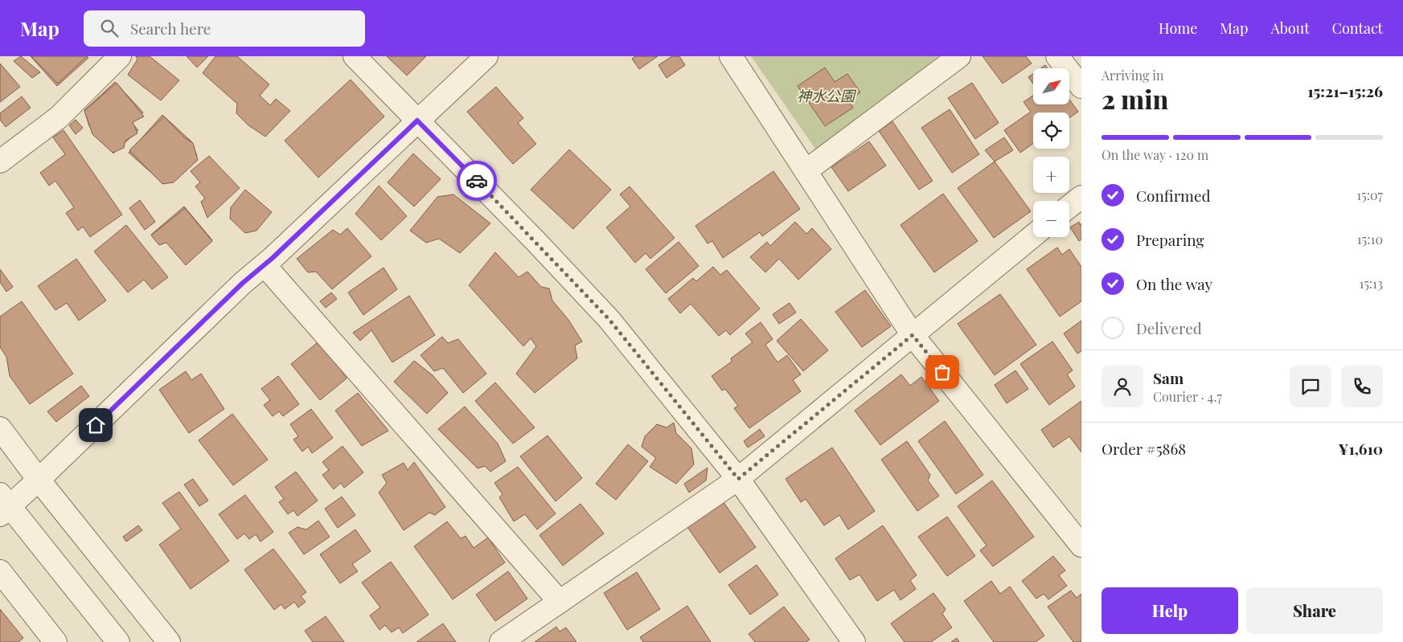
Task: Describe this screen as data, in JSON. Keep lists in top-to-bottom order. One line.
{"parks":["神水公園"],"north":"top right","page":{"header":"Map","search":"Search here","nav":["Home","Map","About","Contact"],"heading":["2 min","Arriving in","15:21–15:26"],"panel":["Sam","Courier · 4.7","Order #5868","¥1,610"],"map_buttons":["+","−"],"bar":"On the way · 120 m","list":[["Confirmed","15:07"],["Preparing","15:10"],["On the way","15:13"],"Delivered"],"buttons":["Help","Share"]}}
